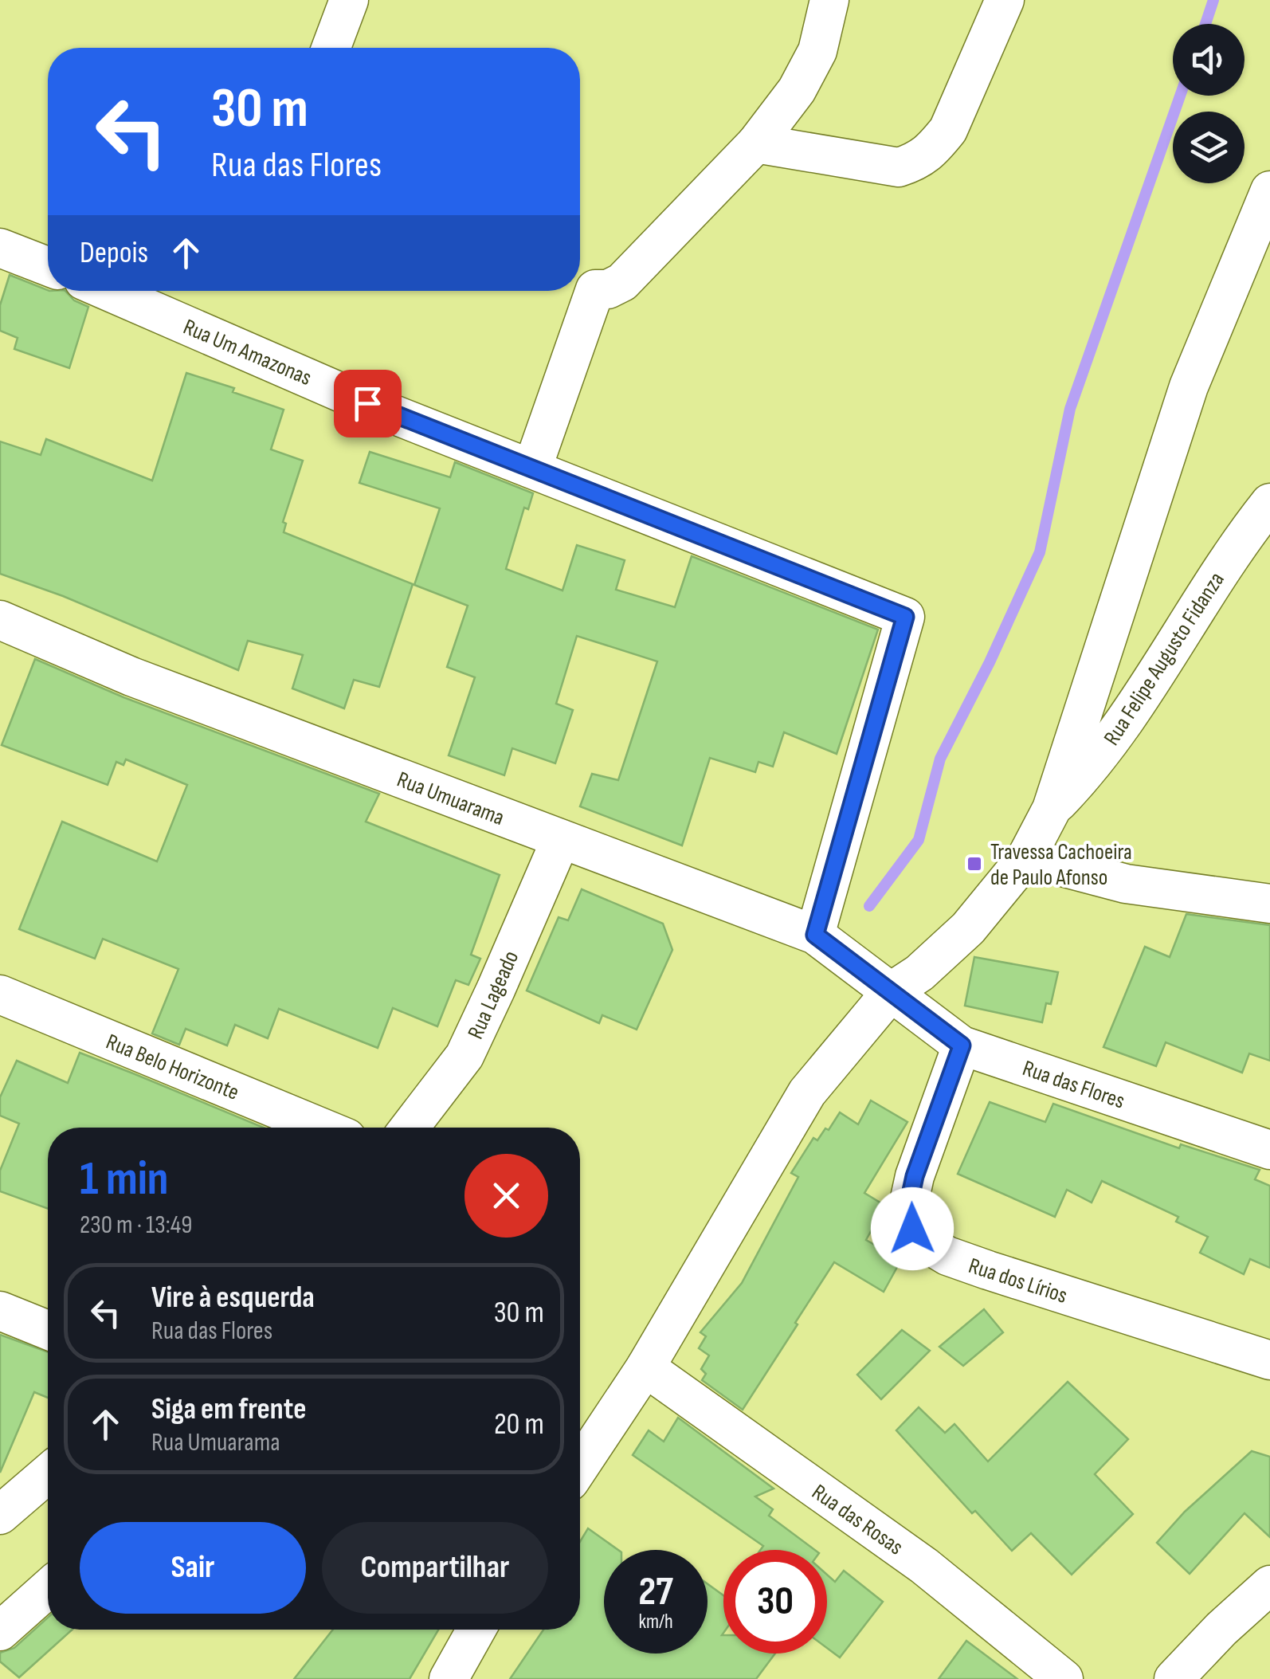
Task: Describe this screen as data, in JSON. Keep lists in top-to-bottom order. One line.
{"streets":{"street":["Rua Um Amazonas","Rua Felipe Augusto Fidanza","Rua Umuarama","Rua Lageado","Rua Belo Horizonte","Rua das Flores","Rua dos Lírios","Rua das Rosas"]},"crossings":[["Rua Um Amazonas","Rua Umuarama"],["Rua Umuarama","Rua Lageado"],["Rua Umuarama","Rua das Flores"],["Rua das Flores","Rua dos Lírios"]],"places":{"transit":["Travessa Cachoeira de Paulo Afonso"]},"page":{"turn":["30 m","Rua das Flores"],"then":"Depois","heading":["1 min","230 m · 13:49"],"list":[{"name":"Vire à esquerda","note":"Rua das Flores","value":"30 m"},{"name":"Siga em frente","note":"Rua Umuarama","value":"20 m"}],"buttons":["Sair","Compartilhar"],"speed":"27 km/h","limit":"30"}}
